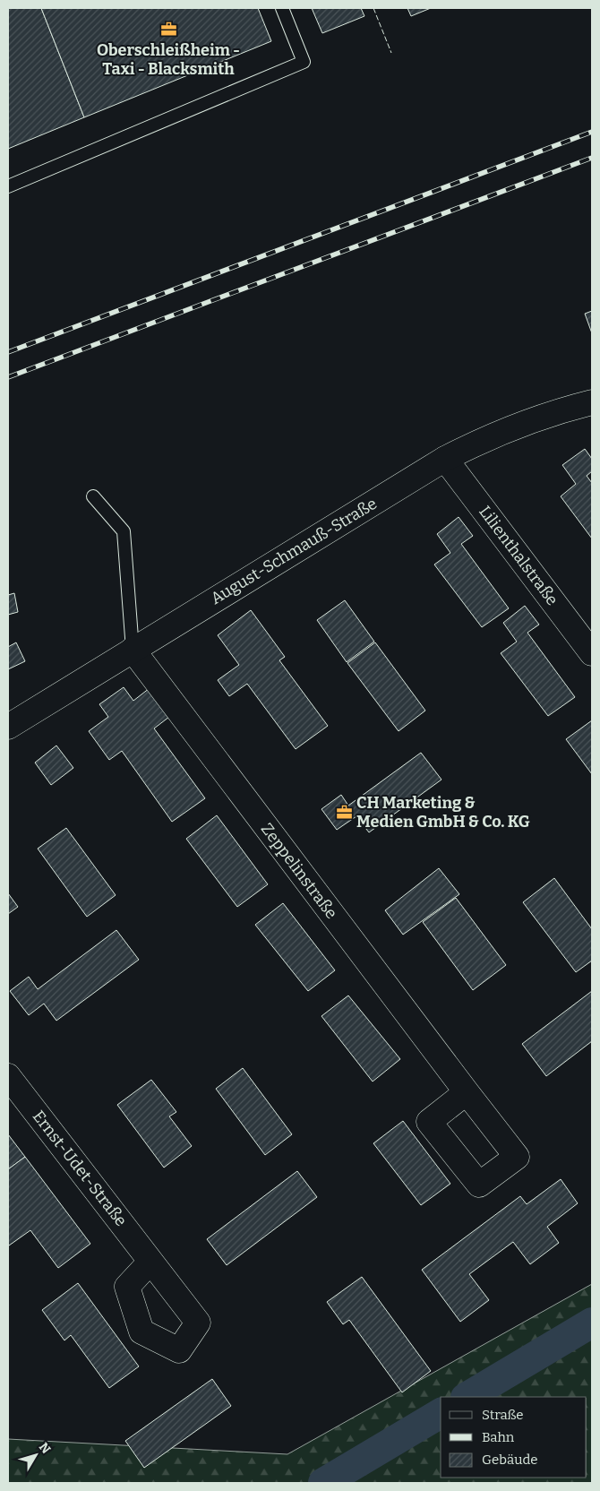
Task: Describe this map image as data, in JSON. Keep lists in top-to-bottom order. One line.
{"streets":{"street":["August-Schmauß-Straße","Lilienthalstraße","Zeppelinstraße","Ernst-Udet-Straße"]},"crossings":[["August-Schmauß-Straße","Lilienthalstraße"],["August-Schmauß-Straße","Zeppelinstraße"]],"places":{"office":["Oberschleißheim - Taxi - Blacksmith","CH Marketing & Medien GmbH & Co. KG"]},"legend":["Straße","Bahn","Gebäude"],"north":"top right"}
